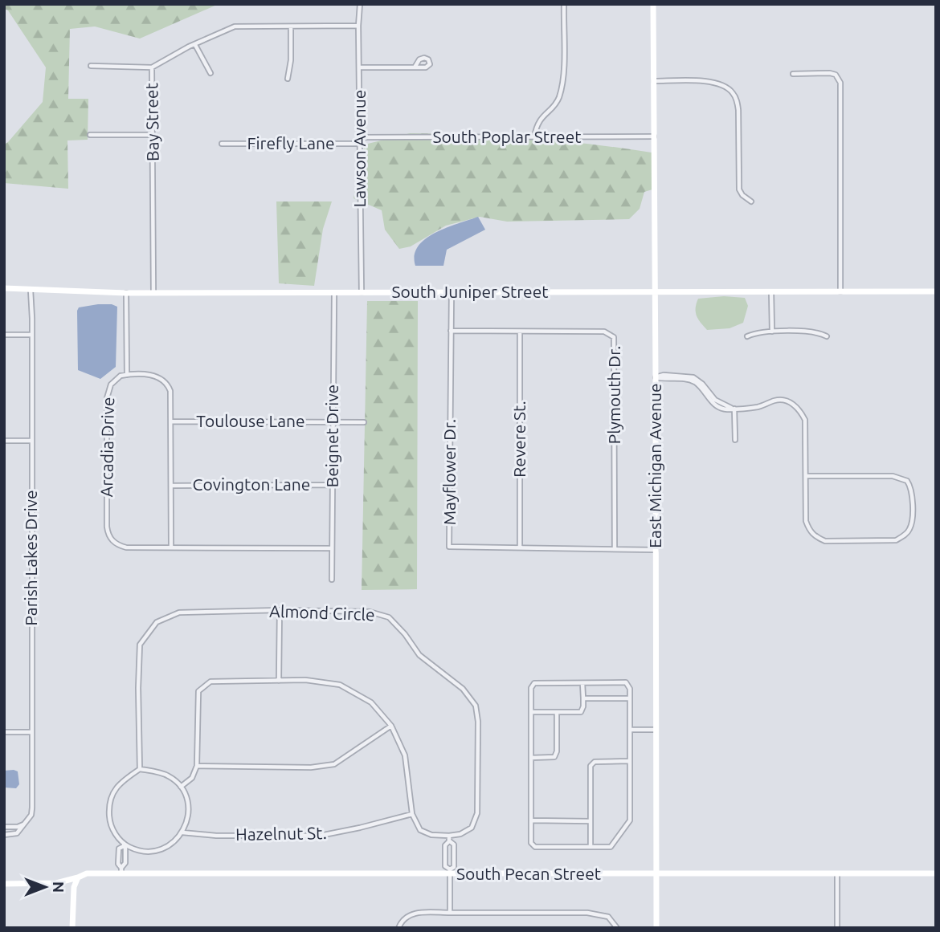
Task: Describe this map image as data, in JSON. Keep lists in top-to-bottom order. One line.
{"streets":{"street":["Bay Street","South Poplar Street","Firefly Lane","Lawson Avenue","South Juniper Street","Plymouth Dr.","Toulouse Lane","Beignet Drive","Revere St.","Arcadia Drive","East Michigan Avenue","Mayflower Dr.","Covington Lane","Parish Lakes Drive","Almond Circle","Hazelnut St.","South Pecan Street"]},"crossings":[["Bay Street","Lawson Avenue"],["Bay Street","South Juniper Street"],["South Poplar Street","Lawson Avenue"],["South Poplar Street","East Michigan Avenue"],["Firefly Lane","Lawson Avenue"],["Lawson Avenue","South Juniper Street"],["South Juniper Street","Beignet Drive"],["South Juniper Street","East Michigan Avenue"],["South Juniper Street","Mayflower Dr."],["South Juniper Street","Parish Lakes Drive"],["Plymouth Dr.","Revere St."],["Plymouth Dr.","Mayflower Dr."],["Toulouse Lane","Beignet Drive"],["Toulouse Lane","Arcadia Drive"],["Beignet Drive","Arcadia Drive"],["Beignet Drive","Covington Lane"],["Revere St.","Mayflower Dr."],["Arcadia Drive","Covington Lane"],["East Michigan Avenue","Mayflower Dr."],["East Michigan Avenue","South Pecan Street"],["Almond Circle","Hazelnut St."]],"north":"right"}
